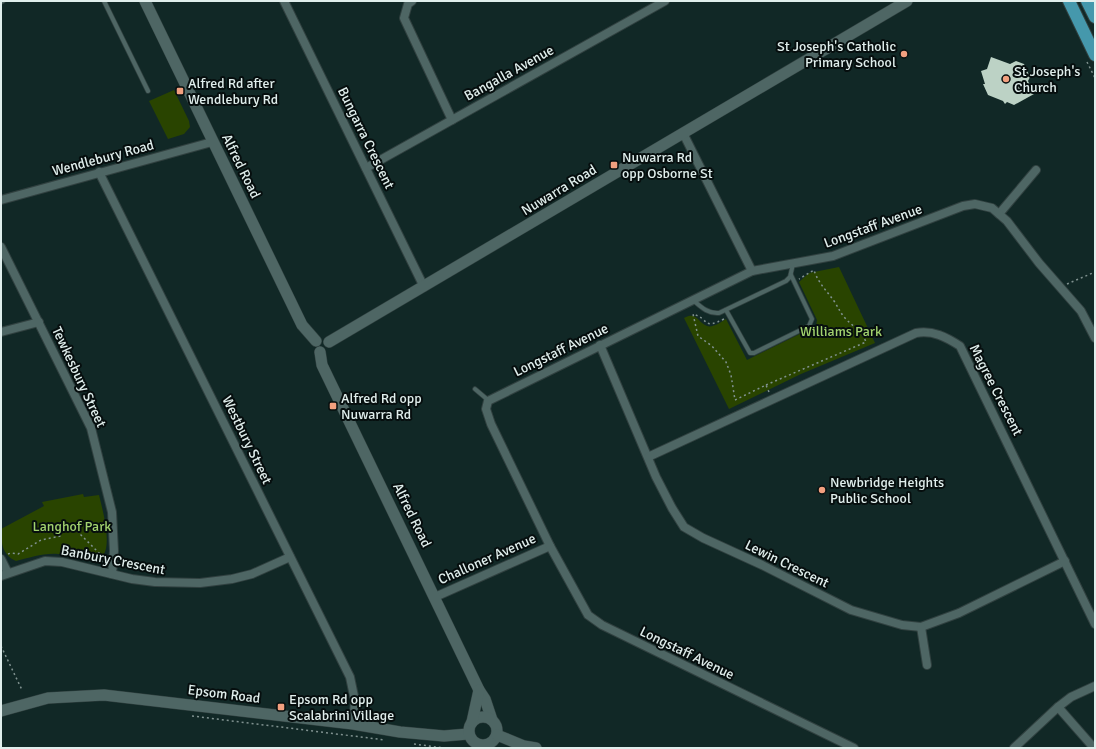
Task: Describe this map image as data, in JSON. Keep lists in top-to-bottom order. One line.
{"streets":{"street":["Bangalla Avenue","Bungarra Crescent","Wendlebury Road","Alfred Road","Nuwarra Road","Longstaff Avenue","Tewkesbury Street","Magree Crescent","Westbury Street","Challoner Avenue","Banbury Crescent","Lewin Crescent","Epsom Road"]},"crossings":[["Bangalla Avenue","Bungarra Crescent"],["Bungarra Crescent","Nuwarra Road"],["Wendlebury Road","Alfred Road"],["Wendlebury Road","Westbury Street"],["Alfred Road","Nuwarra Road"],["Alfred Road","Challoner Avenue"],["Alfred Road","Epsom Road"],["Longstaff Avenue","Challoner Avenue"],["Longstaff Avenue","Lewin Crescent"],["Tewkesbury Street","Banbury Crescent"],["Magree Crescent","Lewin Crescent"],["Westbury Street","Banbury Crescent"],["Westbury Street","Epsom Road"]],"parks":["Williams Park","Langhof Park"],"places":{"other":["St Joseph's Catholic Primary School","St Joseph's Church","Newbridge Heights Public School"],"transit":["Alfred Rd after Wendlebury Rd","Nuwarra Rd opp Osborne St","Alfred Rd opp Nuwarra Rd","Epsom Rd opp Scalabrini Village"]}}
